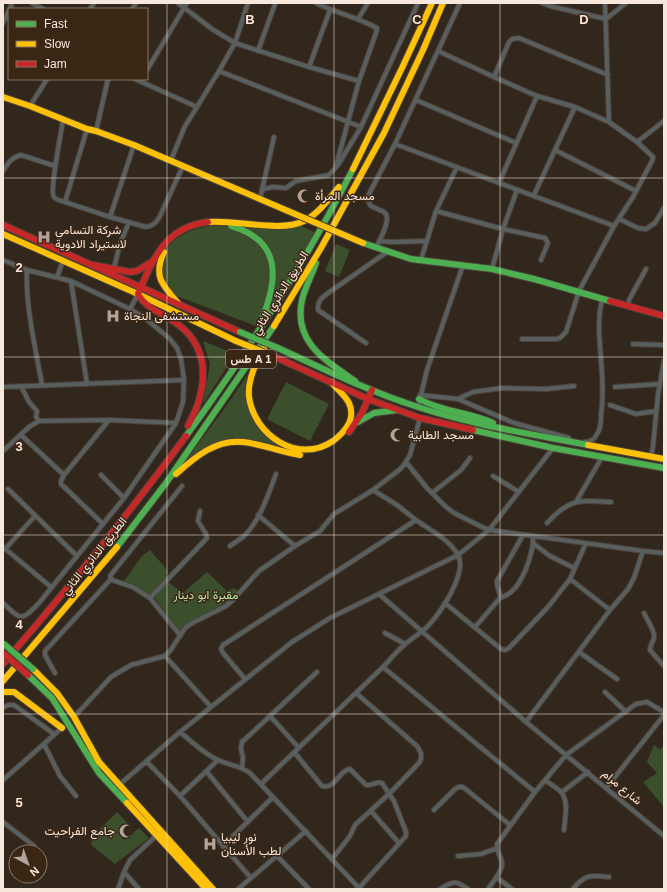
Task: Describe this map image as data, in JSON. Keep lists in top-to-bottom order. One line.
{"streets":{"main road":["الطريق الدائري الثاني","طس A 1"],"street":["شارع مرام"]},"parks":["مقبرة ابو دينار"],"places":{"mosque":["مسجد المرأة","مسجد الطابية","جامع الفراحيت"],"hospital":["شركة التسامي لاستيراد الادوية","مستشفى النجاة","نور ليبيا لطب الأسنان"]},"legend":["Fast","Slow","Jam"],"north":"bottom right","grid":{"columns":["B","C","D"],"rows":["2","3","4","5"]}}
